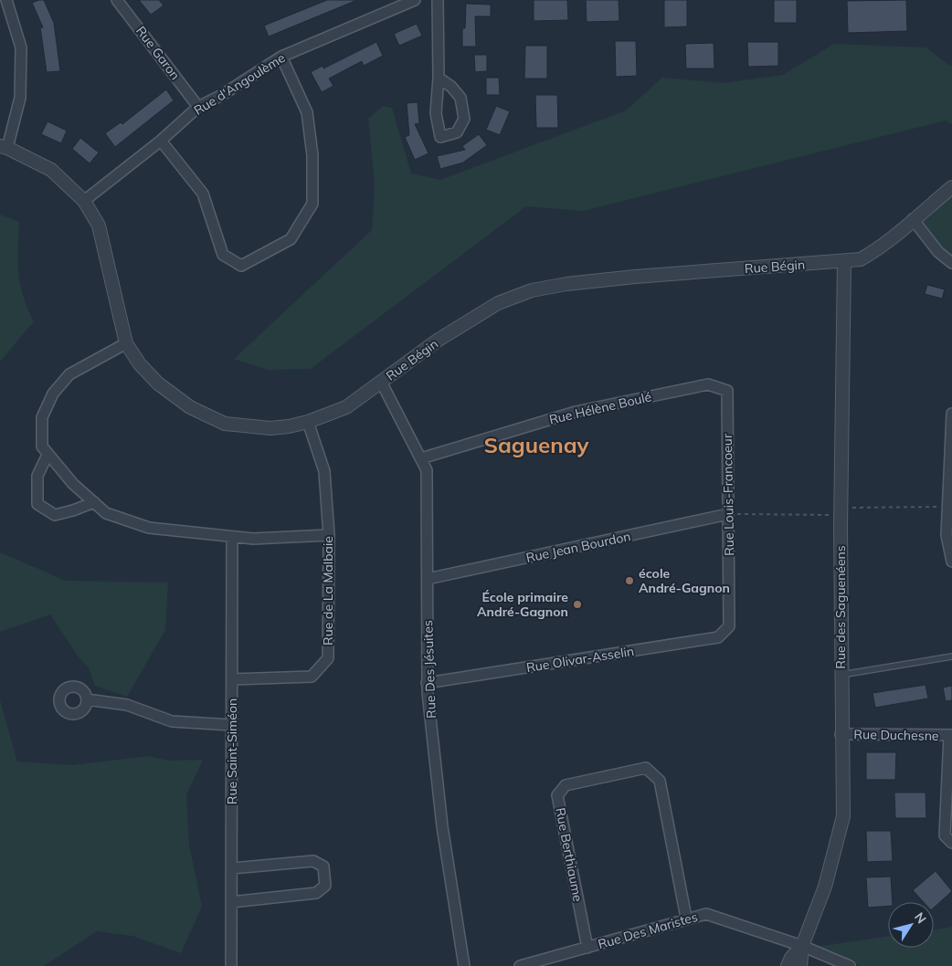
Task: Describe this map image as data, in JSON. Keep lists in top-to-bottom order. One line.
{"streets":{"street":["Rue Garon","Rue d'Angoulème","Rue Bégin","Rue Hélène Boulé","Rue Louis-Francoeur","Rue Jean Bourdon","Rue de La Malbaie","Rue des Saguenéens","Rue Olivar-Asselin","Rue Des Jésuites","Rue Duchesne","Rue Saint-Siméon","Rue Berthiaume","Rue Des Maristes"]},"crossings":[["Rue Garon","Rue d'Angoulème"],["Rue d'Angoulème","Rue Bégin"],["Rue Bégin","Rue de La Malbaie"],["Rue Bégin","Rue des Saguenéens"],["Rue Bégin","Rue Des Jésuites"],["Rue Hélène Boulé","Rue Louis-Francoeur"],["Rue Hélène Boulé","Rue Des Jésuites"],["Rue Louis-Francoeur","Rue Jean Bourdon"],["Rue Louis-Francoeur","Rue Olivar-Asselin"],["Rue Jean Bourdon","Rue Des Jésuites"],["Rue de La Malbaie","Rue Saint-Siméon"],["Rue des Saguenéens","Rue Duchesne"],["Rue des Saguenéens","Rue Des Maristes"],["Rue Olivar-Asselin","Rue Des Jésuites"],["Rue Berthiaume","Rue Des Maristes"]],"districts":["Saguenay"],"places":["école André-Gagnon","École primaire André-Gagnon"],"north":"top right"}
